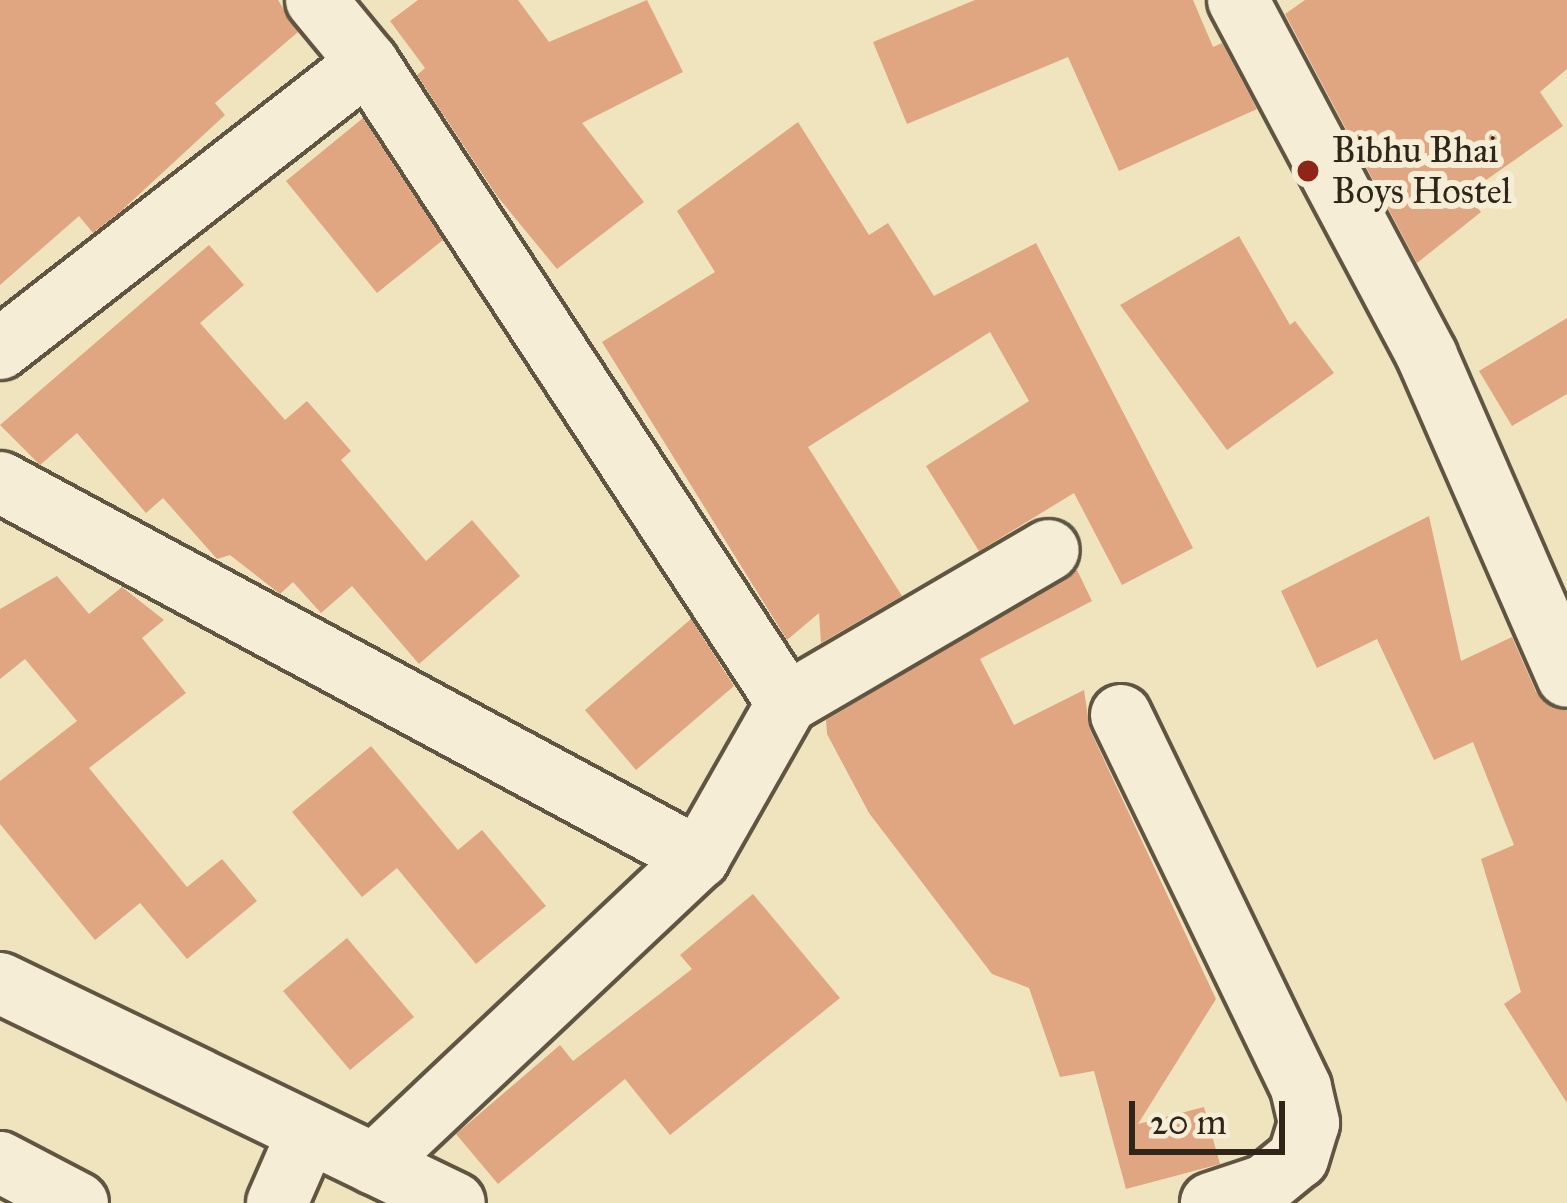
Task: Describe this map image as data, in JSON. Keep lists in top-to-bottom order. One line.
{"places":["Bibhu Bhai Boys Hostel"],"scale_bar":"20 m"}
